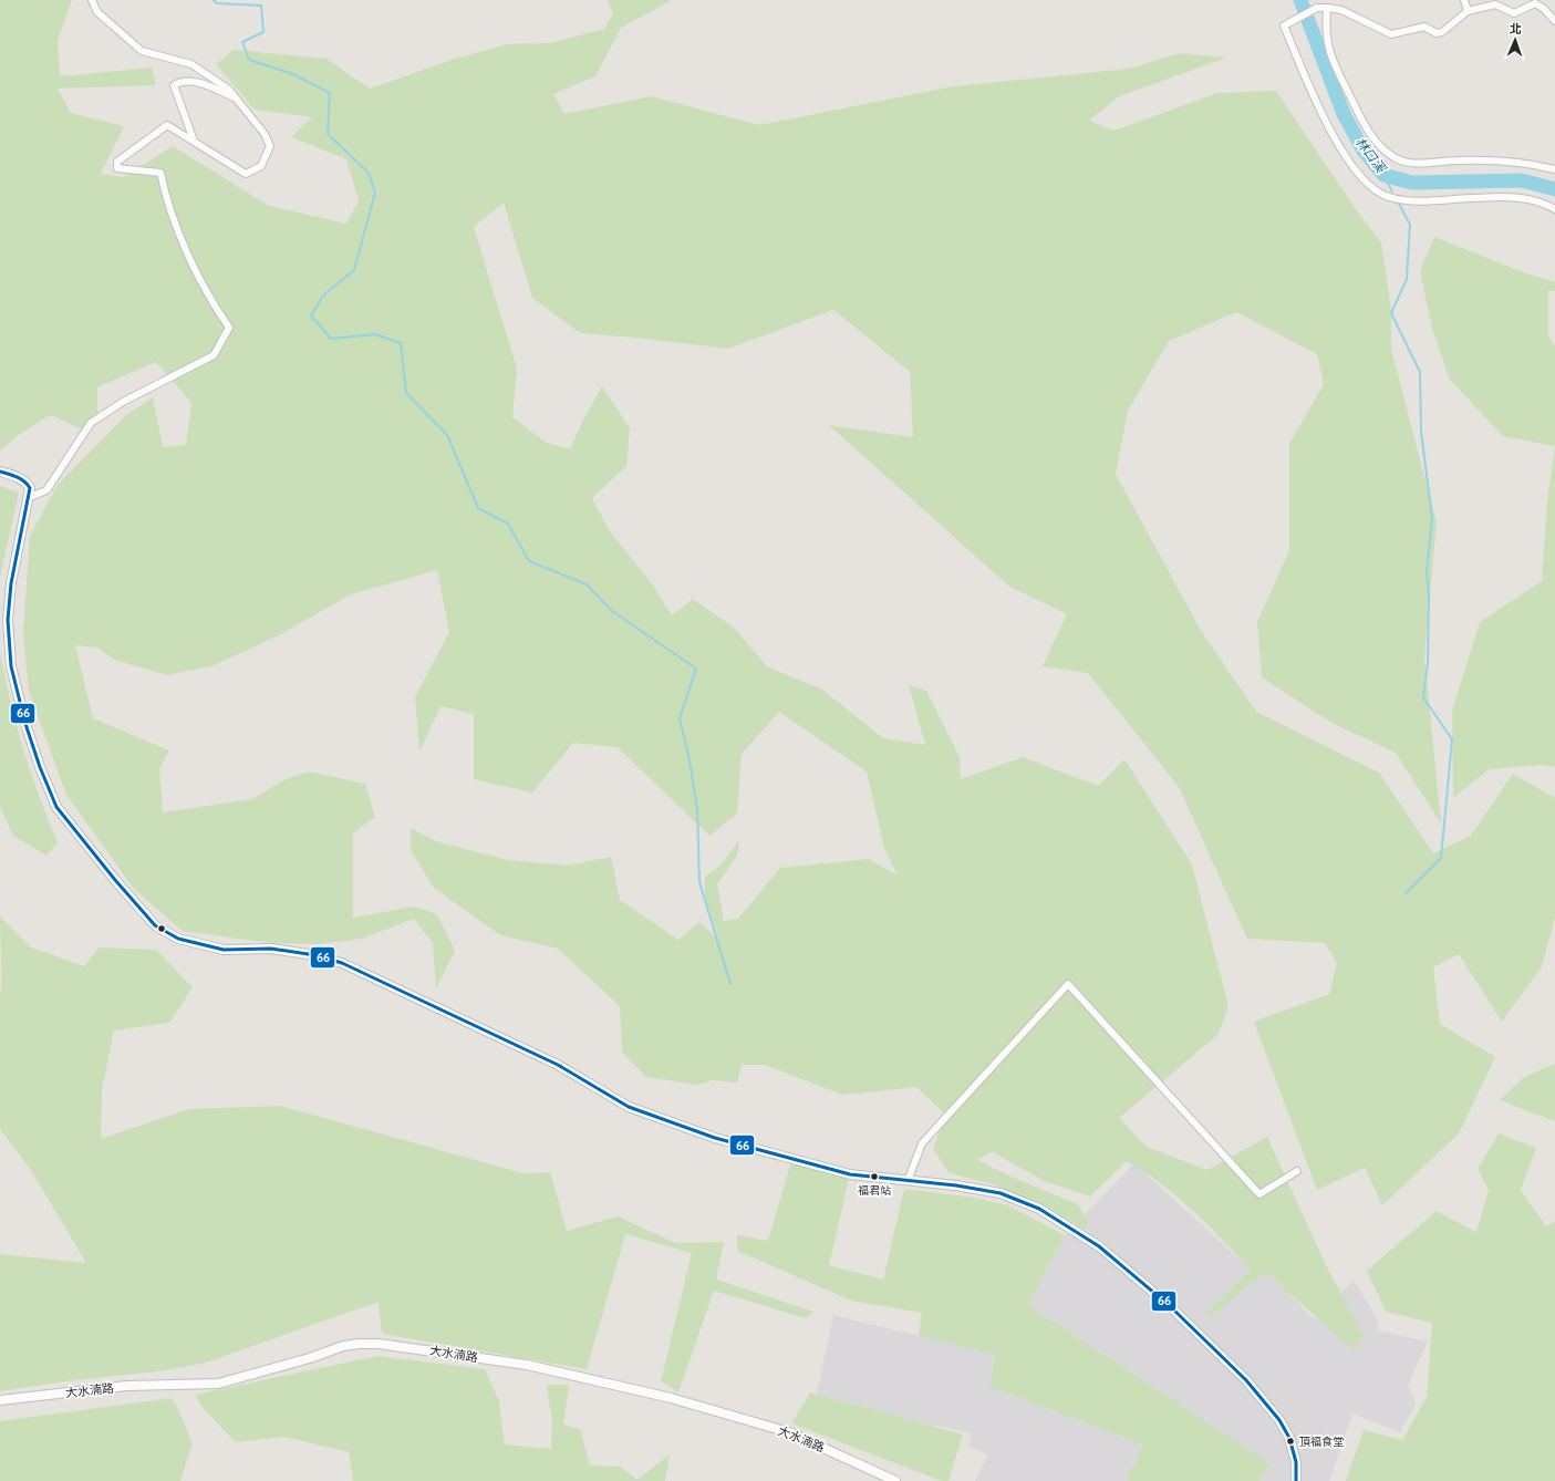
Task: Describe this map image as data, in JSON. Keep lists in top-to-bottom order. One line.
{"streets":{"street":["大水湳路"]},"water":["林口溪"],"places":["福君站","頂福食堂"],"lines":["transit line 66"],"north":"top"}
